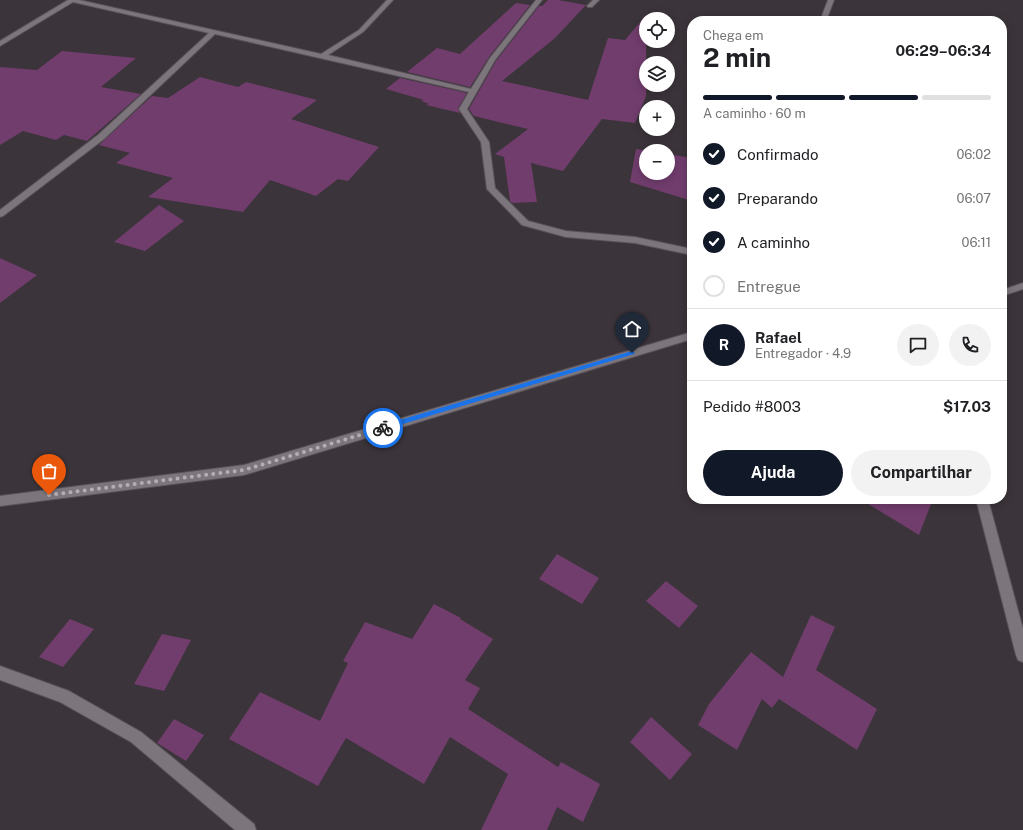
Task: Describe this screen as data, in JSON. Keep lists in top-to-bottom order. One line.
{"page":{"map_buttons":["+","−"],"heading":["2 min","Chega em","06:29–06:34"],"panel":["Rafael","Entregador · 4.9","Pedido #8003","$17.03"],"bar":"A caminho · 60 m","list":[["Confirmado","06:02"],["Preparando","06:07"],["A caminho","06:11"],"Entregue"],"round":"R","buttons":["Ajuda","Compartilhar"]}}
